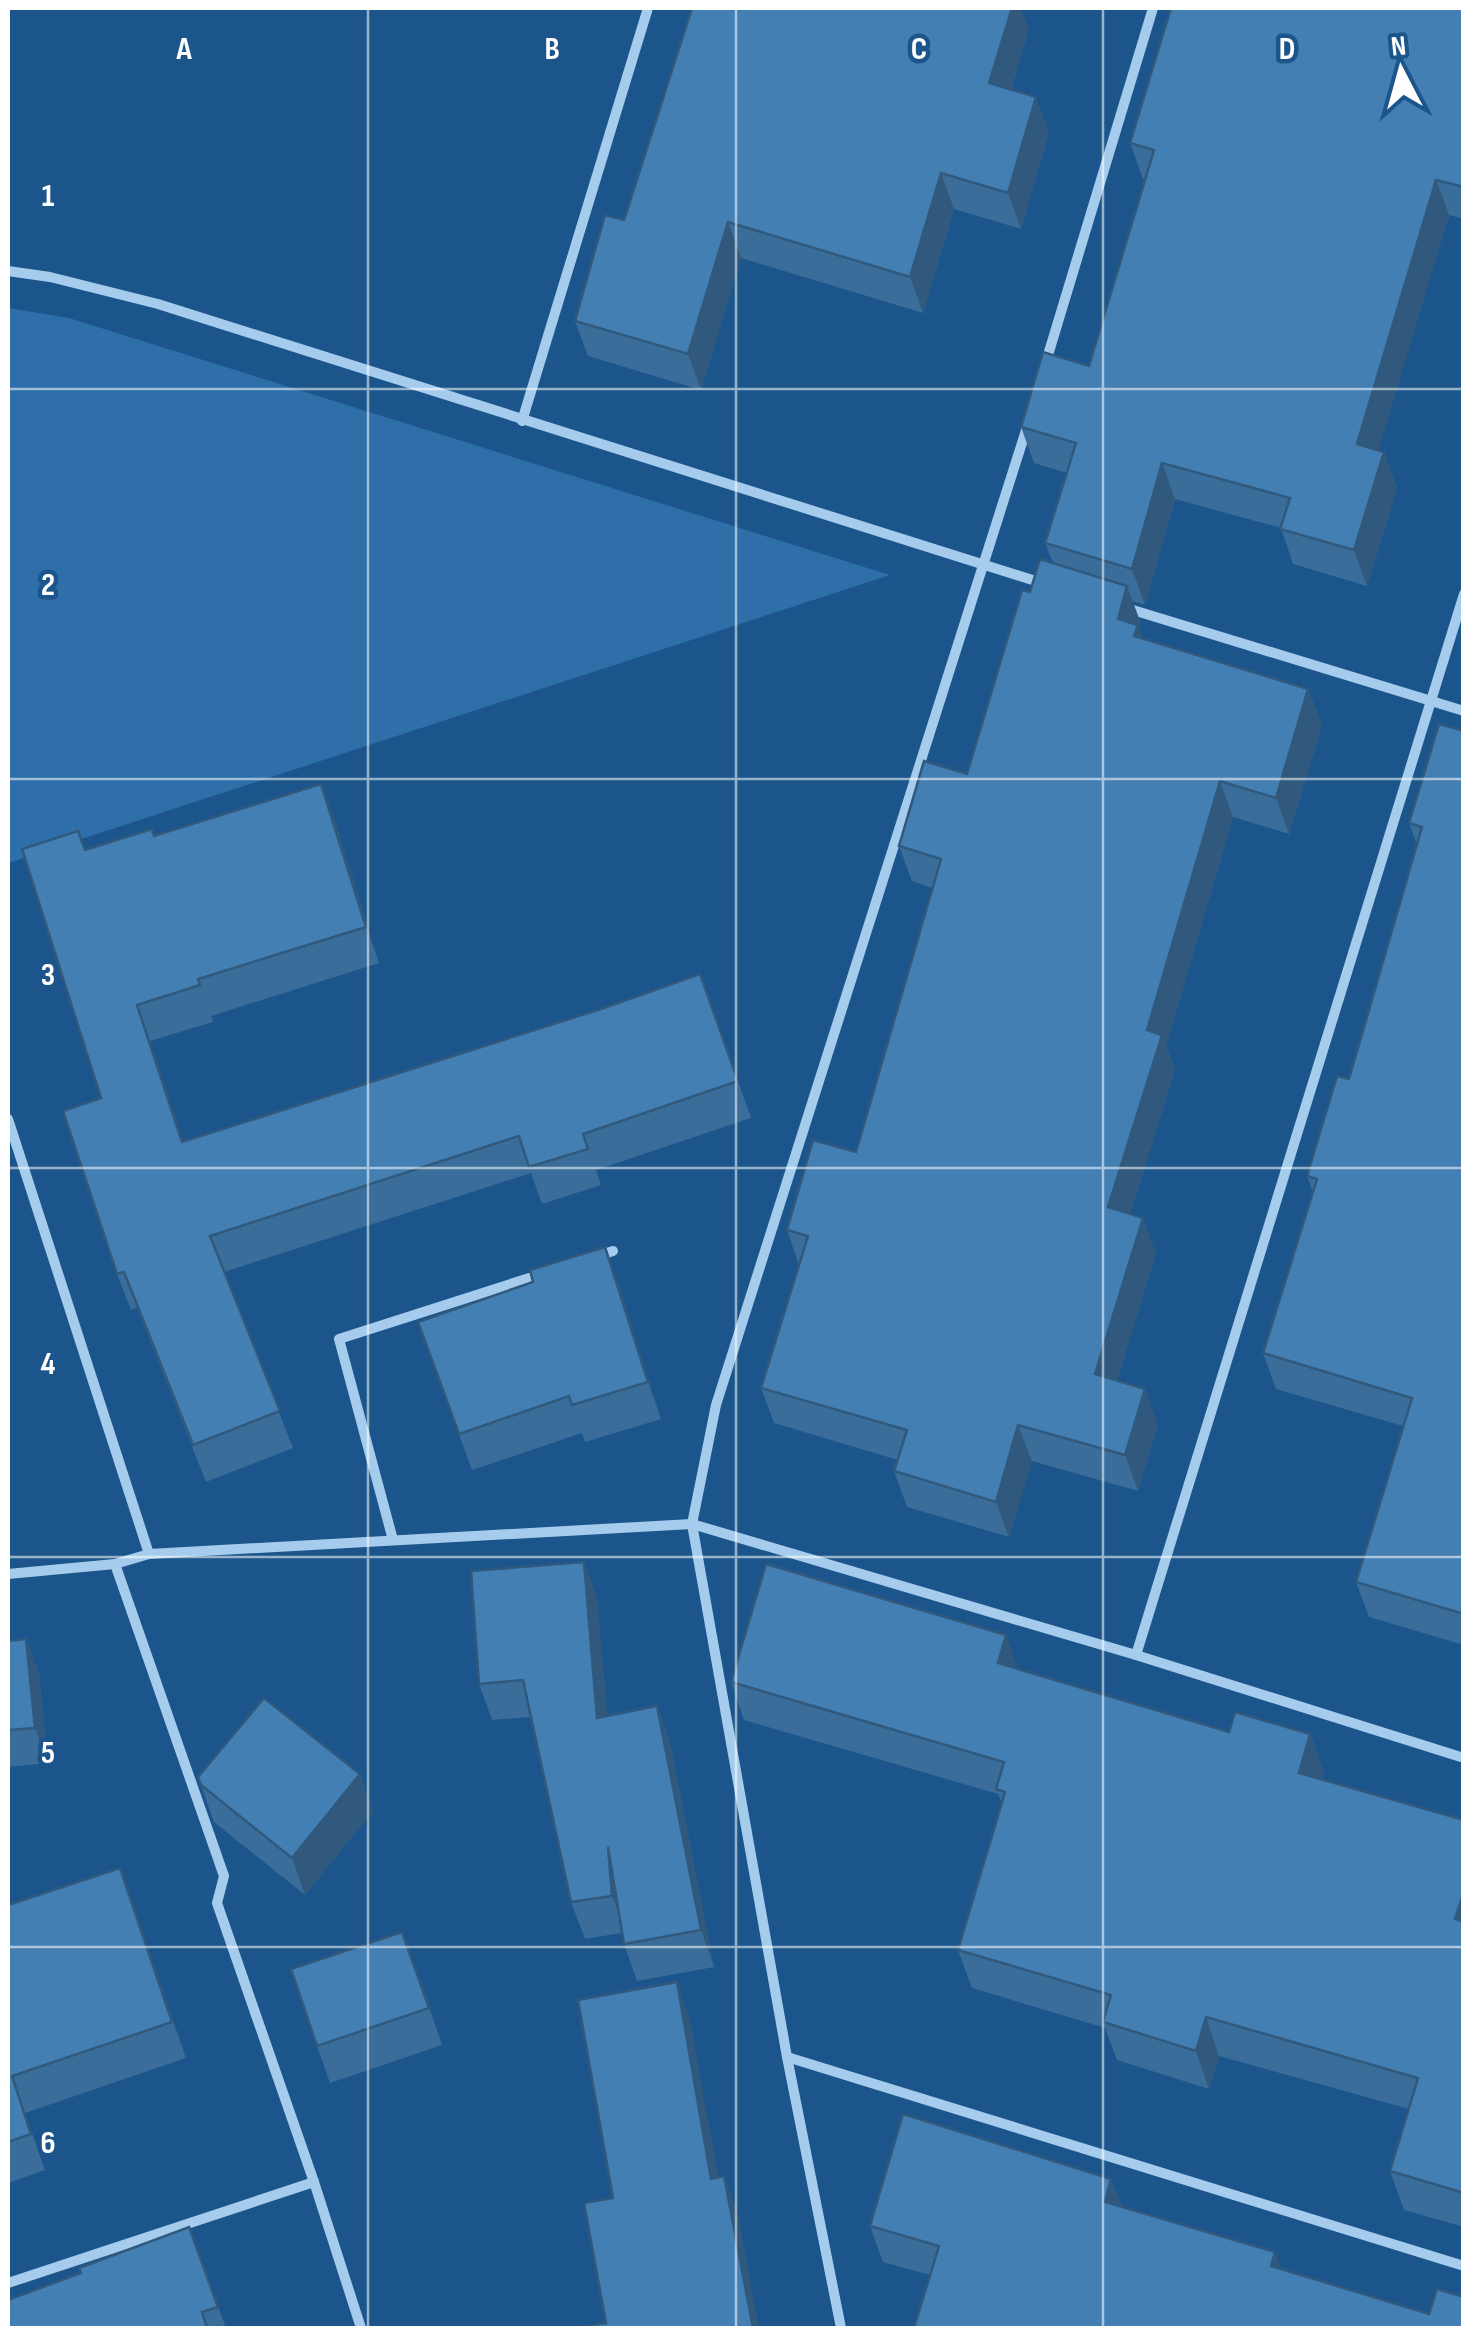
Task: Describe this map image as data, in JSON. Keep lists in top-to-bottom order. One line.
{"north":"top","grid":{"columns":["A","B","C","D"],"rows":["1","2","3","4","5","6"]}}
